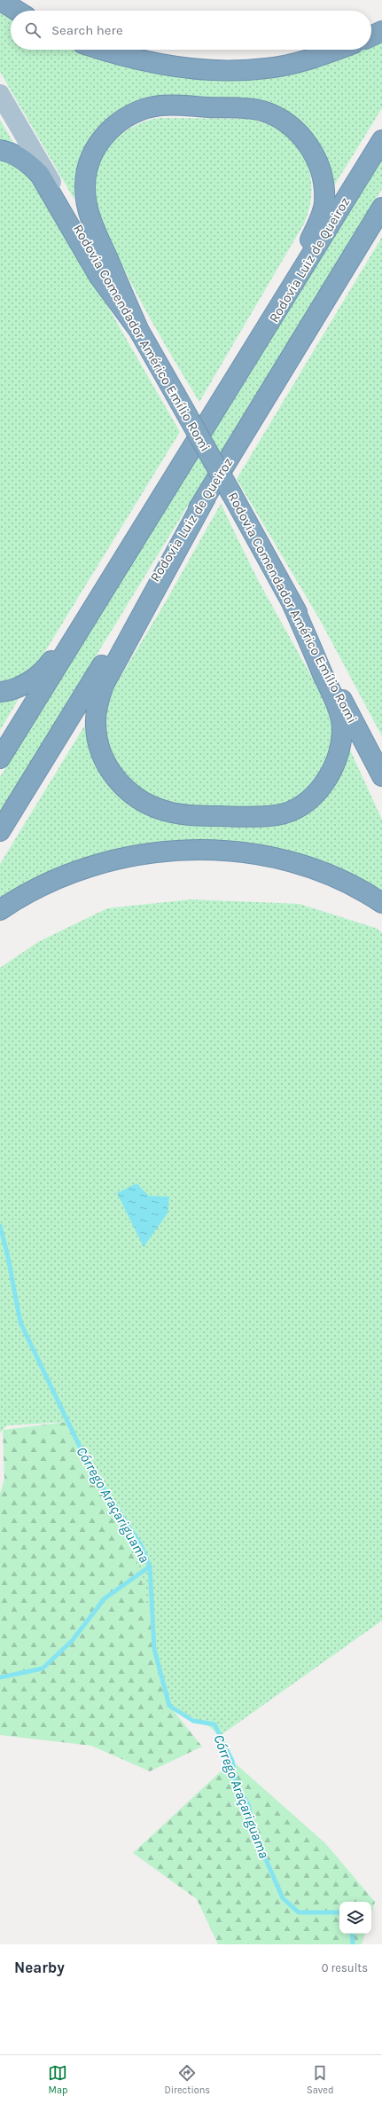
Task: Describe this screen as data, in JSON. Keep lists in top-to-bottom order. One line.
{"streets":{"highway":["Rodovia Luiz de Queiroz","Rodovia Comendador Américo Emílio Romi"]},"water":["Córrego Araçariguama"],"page":{"search":"Search here","heading":["Nearby","0 results"],"nav":["Map","Directions","Saved"]}}
